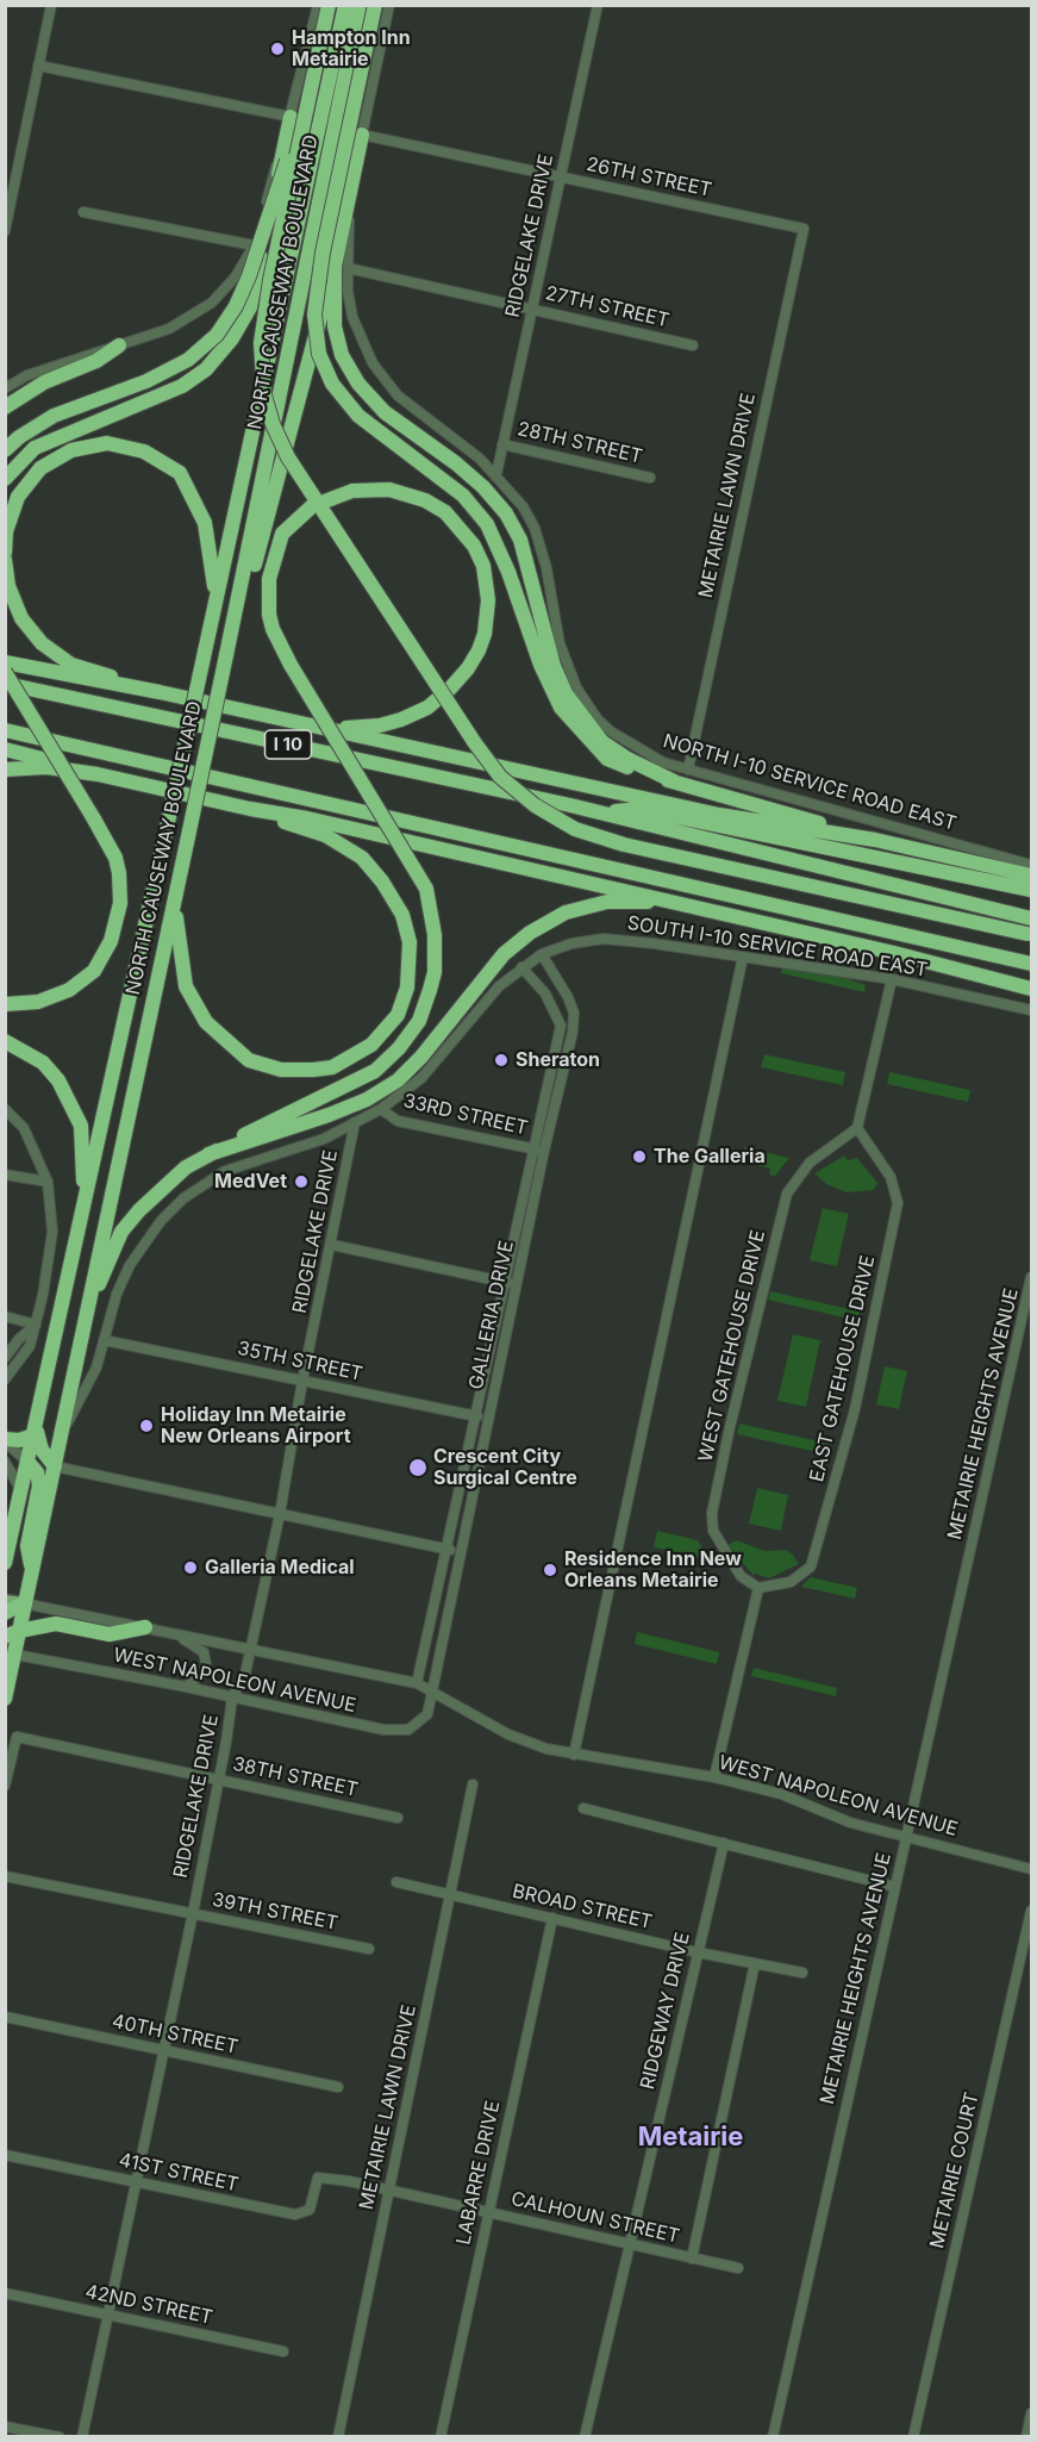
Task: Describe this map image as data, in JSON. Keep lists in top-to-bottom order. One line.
{"streets":{"highway":["NORTH CAUSEWAY BOULEVARD","I 10"],"main road":["WEST NAPOLEON AVENUE"],"street":["26TH STREET","RIDGELAKE DRIVE","27TH STREET","28TH STREET","METAIRIE LAWN DRIVE","NORTH I-10 SERVICE ROAD EAST","SOUTH I-10 SERVICE ROAD EAST","33RD STREET","GALLERIA DRIVE","WEST GATEHOUSE DRIVE","35TH STREET","EAST GATEHOUSE DRIVE","METAIRIE HEIGHTS AVENUE","38TH STREET","BROAD STREET","39TH STREET","RIDGEWAY DRIVE","40TH STREET","METAIRIE COURT","41ST STREET","LABARRE DRIVE","CALHOUN STREET","42ND STREET"]},"crossings":[["26TH STREET","RIDGELAKE DRIVE"],["26TH STREET","METAIRIE LAWN DRIVE"],["RIDGELAKE DRIVE","27TH STREET"],["RIDGELAKE DRIVE","28TH STREET"],["RIDGELAKE DRIVE","NORTH I-10 SERVICE ROAD EAST"],["RIDGELAKE DRIVE","SOUTH I-10 SERVICE ROAD EAST"],["RIDGELAKE DRIVE","35TH STREET"],["RIDGELAKE DRIVE","WEST NAPOLEON AVENUE"],["RIDGELAKE DRIVE","38TH STREET"],["RIDGELAKE DRIVE","39TH STREET"],["RIDGELAKE DRIVE","40TH STREET"],["RIDGELAKE DRIVE","41ST STREET"],["RIDGELAKE DRIVE","42ND STREET"],["NORTH CAUSEWAY BOULEVARD","SOUTH I-10 SERVICE ROAD EAST"],["NORTH CAUSEWAY BOULEVARD","WEST NAPOLEON AVENUE"],["27TH STREET","NORTH I-10 SERVICE ROAD EAST"],["METAIRIE LAWN DRIVE","NORTH I-10 SERVICE ROAD EAST"],["METAIRIE LAWN DRIVE","BROAD STREET"],["METAIRIE LAWN DRIVE","CALHOUN STREET"],["SOUTH I-10 SERVICE ROAD EAST","33RD STREET"],["SOUTH I-10 SERVICE ROAD EAST","GALLERIA DRIVE"],["SOUTH I-10 SERVICE ROAD EAST","35TH STREET"],["33RD STREET","GALLERIA DRIVE"],["GALLERIA DRIVE","35TH STREET"],["GALLERIA DRIVE","WEST NAPOLEON AVENUE"],["WEST GATEHOUSE DRIVE","EAST GATEHOUSE DRIVE"],["METAIRIE HEIGHTS AVENUE","WEST NAPOLEON AVENUE"],["BROAD STREET","RIDGEWAY DRIVE"],["BROAD STREET","LABARRE DRIVE"],["RIDGEWAY DRIVE","CALHOUN STREET"],["41ST STREET","CALHOUN STREET"],["LABARRE DRIVE","CALHOUN STREET"]],"districts":["Metairie"],"places":["Hampton Inn Metairie","Sheraton","The Galleria","MedVet","Holiday Inn Metairie New Orleans Airport","Crescent City Surgical Centre","Galleria Medical","Residence Inn New Orleans Metairie"]}
